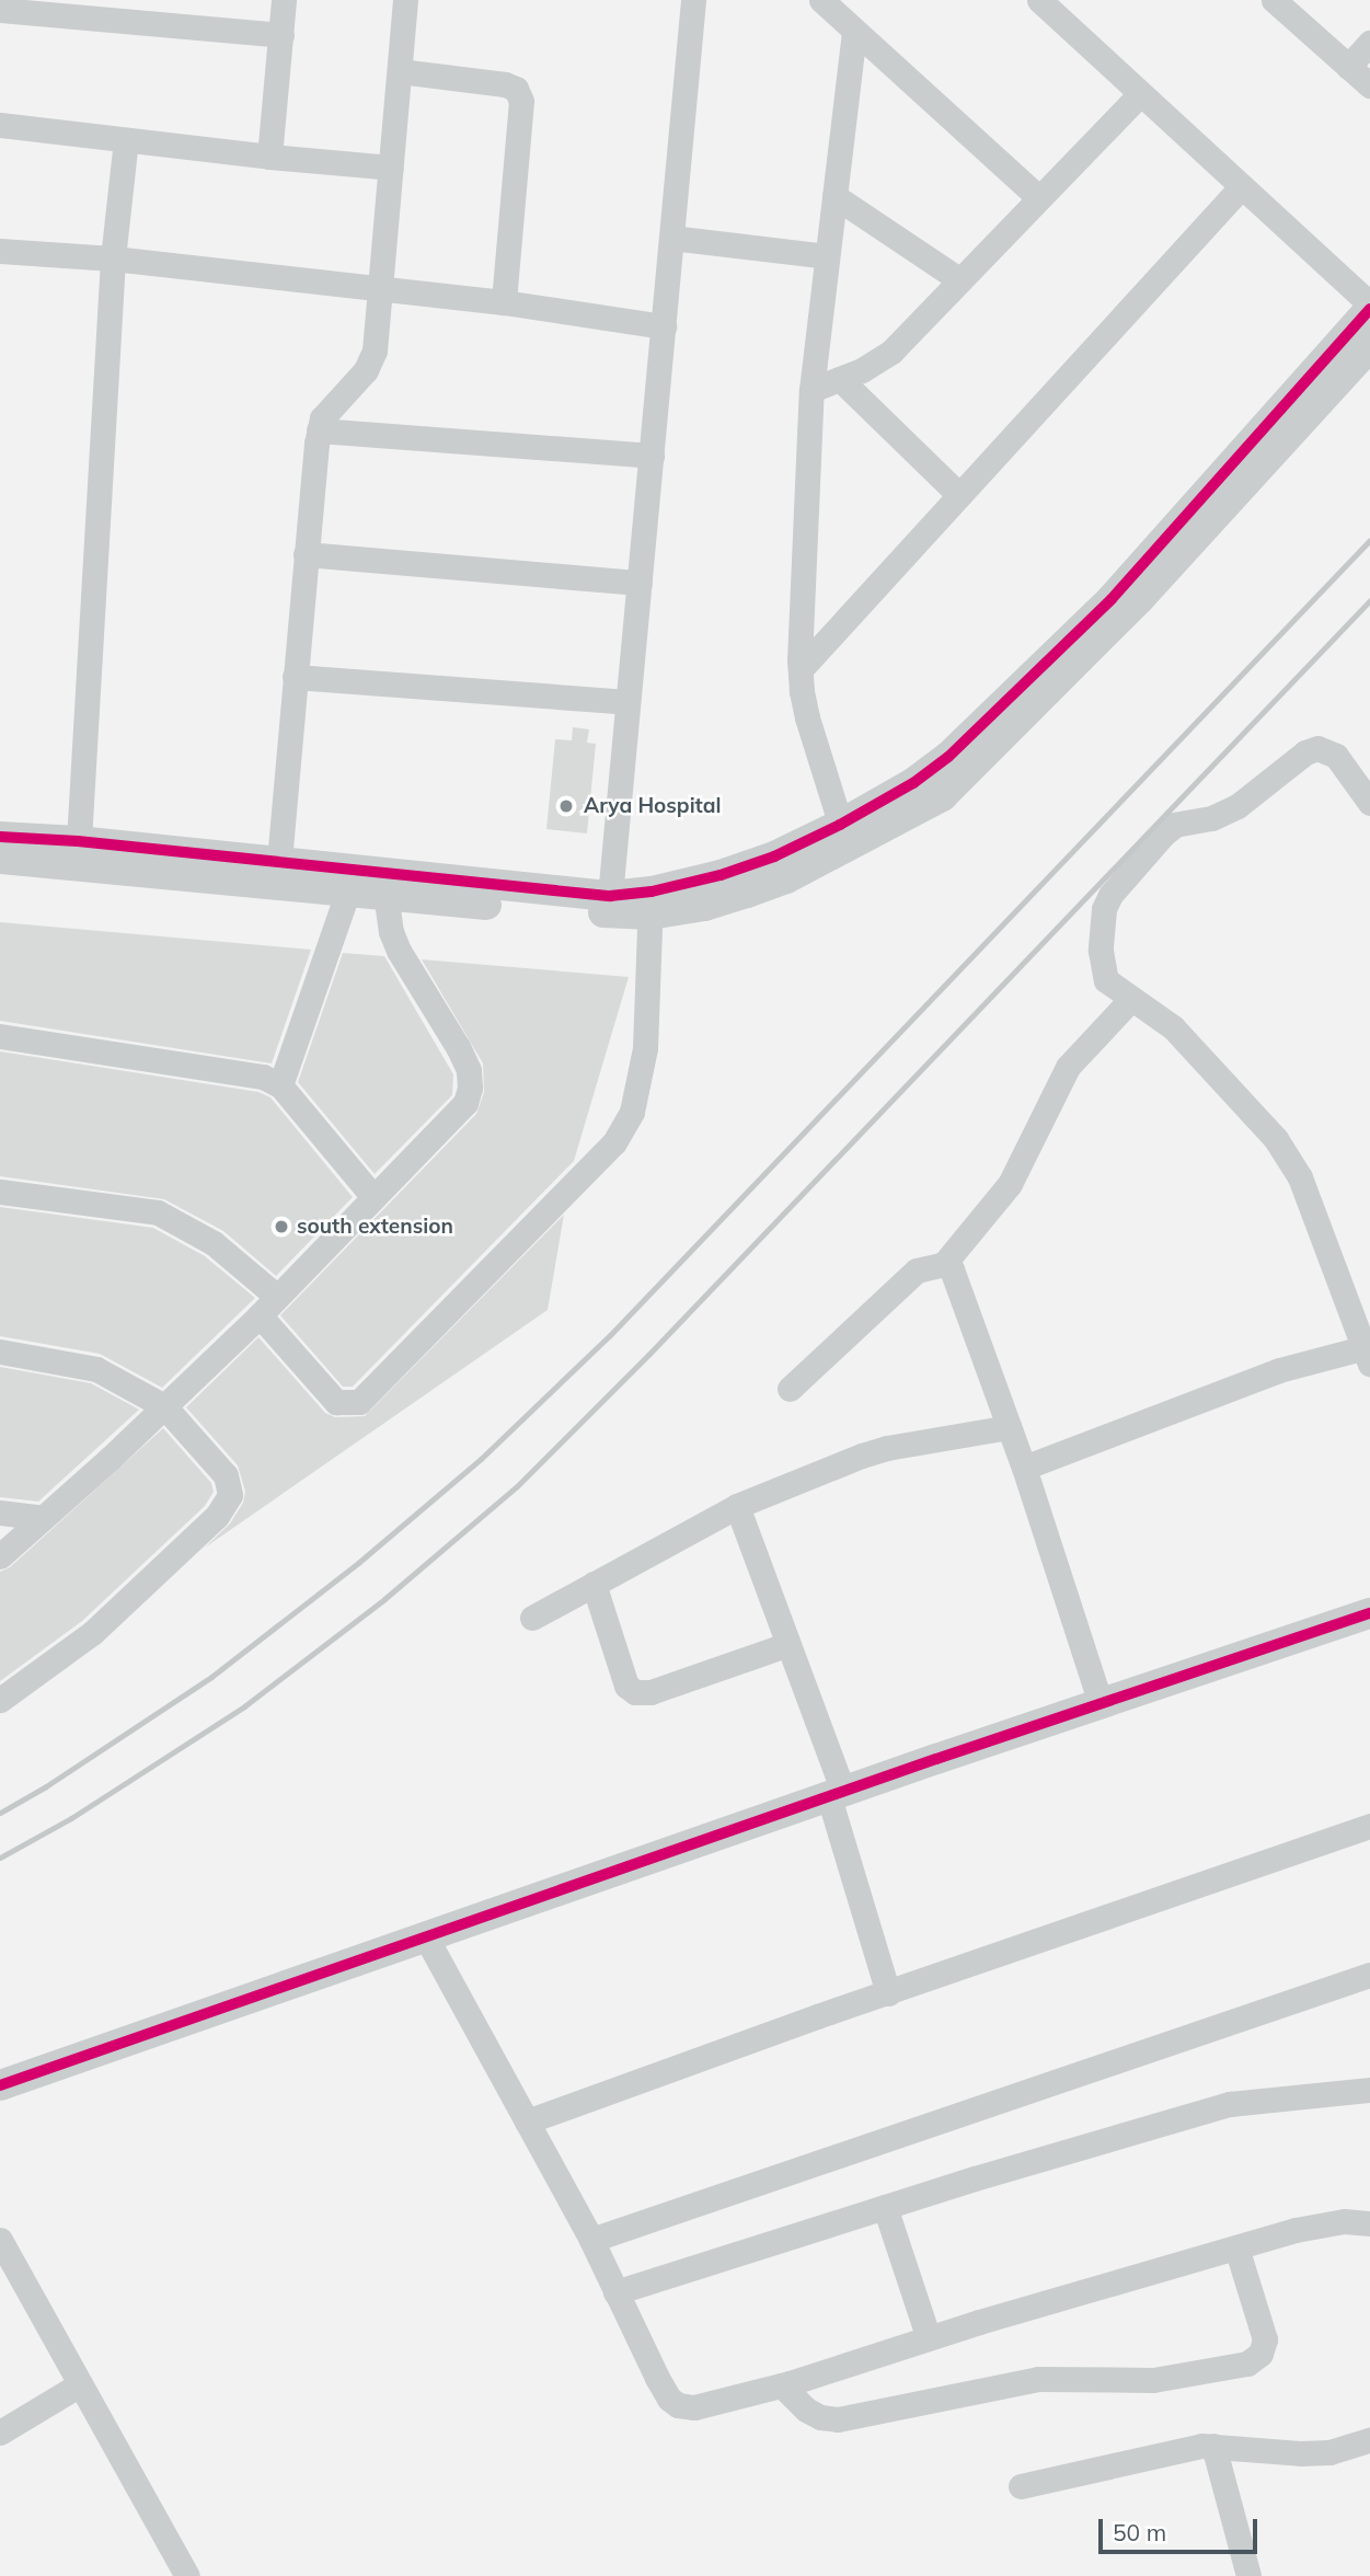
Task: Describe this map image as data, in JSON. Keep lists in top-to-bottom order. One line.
{"places":["Arya Hospital","south extension"],"scale_bar":"50 m"}
